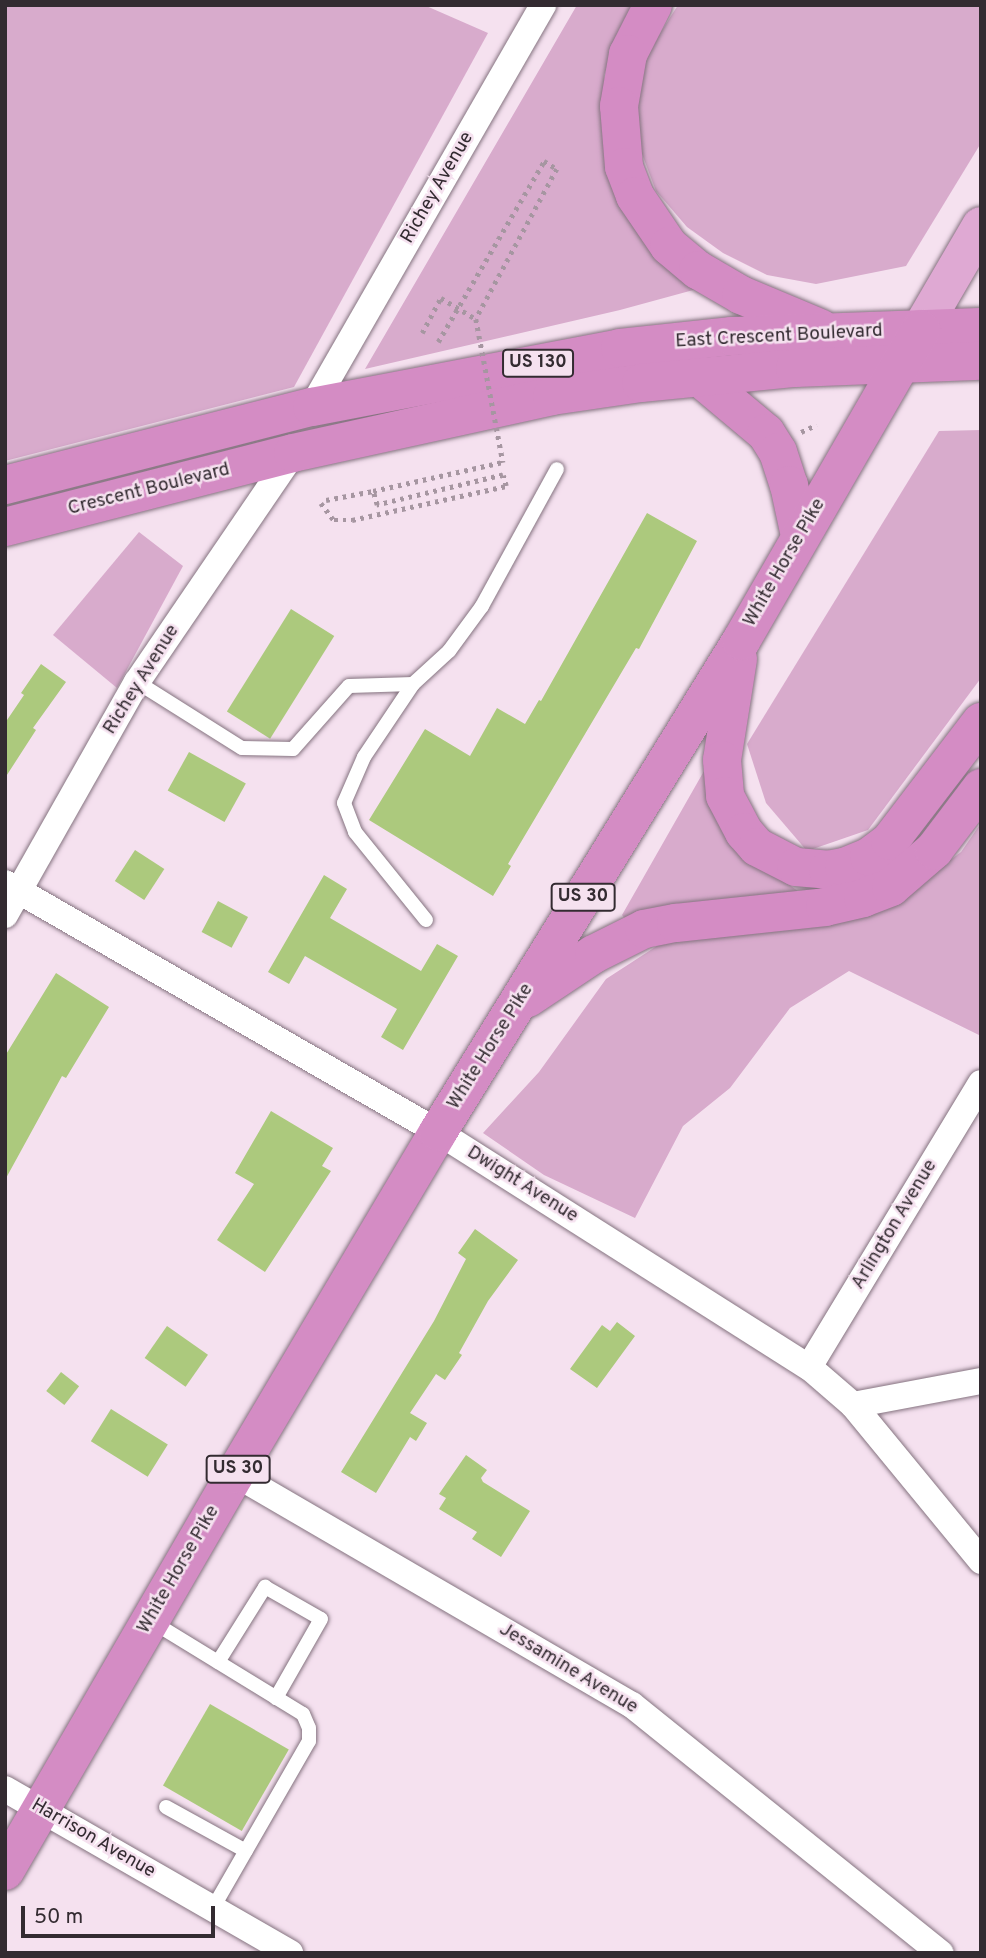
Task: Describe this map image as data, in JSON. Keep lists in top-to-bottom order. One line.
{"streets":{"highway":["East Crescent Boulevard","US 130","Crescent Boulevard","White Horse Pike","US 30"],"street":["Richey Avenue","Dwight Avenue","Arlington Avenue","Jessamine Avenue","Harrison Avenue"]},"crossings":[["Richey Avenue","East Crescent Boulevard"],["Richey Avenue","Crescent Boulevard"],["Richey Avenue","Dwight Avenue"],["East Crescent Boulevard","Crescent Boulevard"],["East Crescent Boulevard","White Horse Pike"],["White Horse Pike","Dwight Avenue"],["White Horse Pike","Jessamine Avenue"],["White Horse Pike","Harrison Avenue"],["Dwight Avenue","Arlington Avenue"]],"scale_bar":"50 m"}
